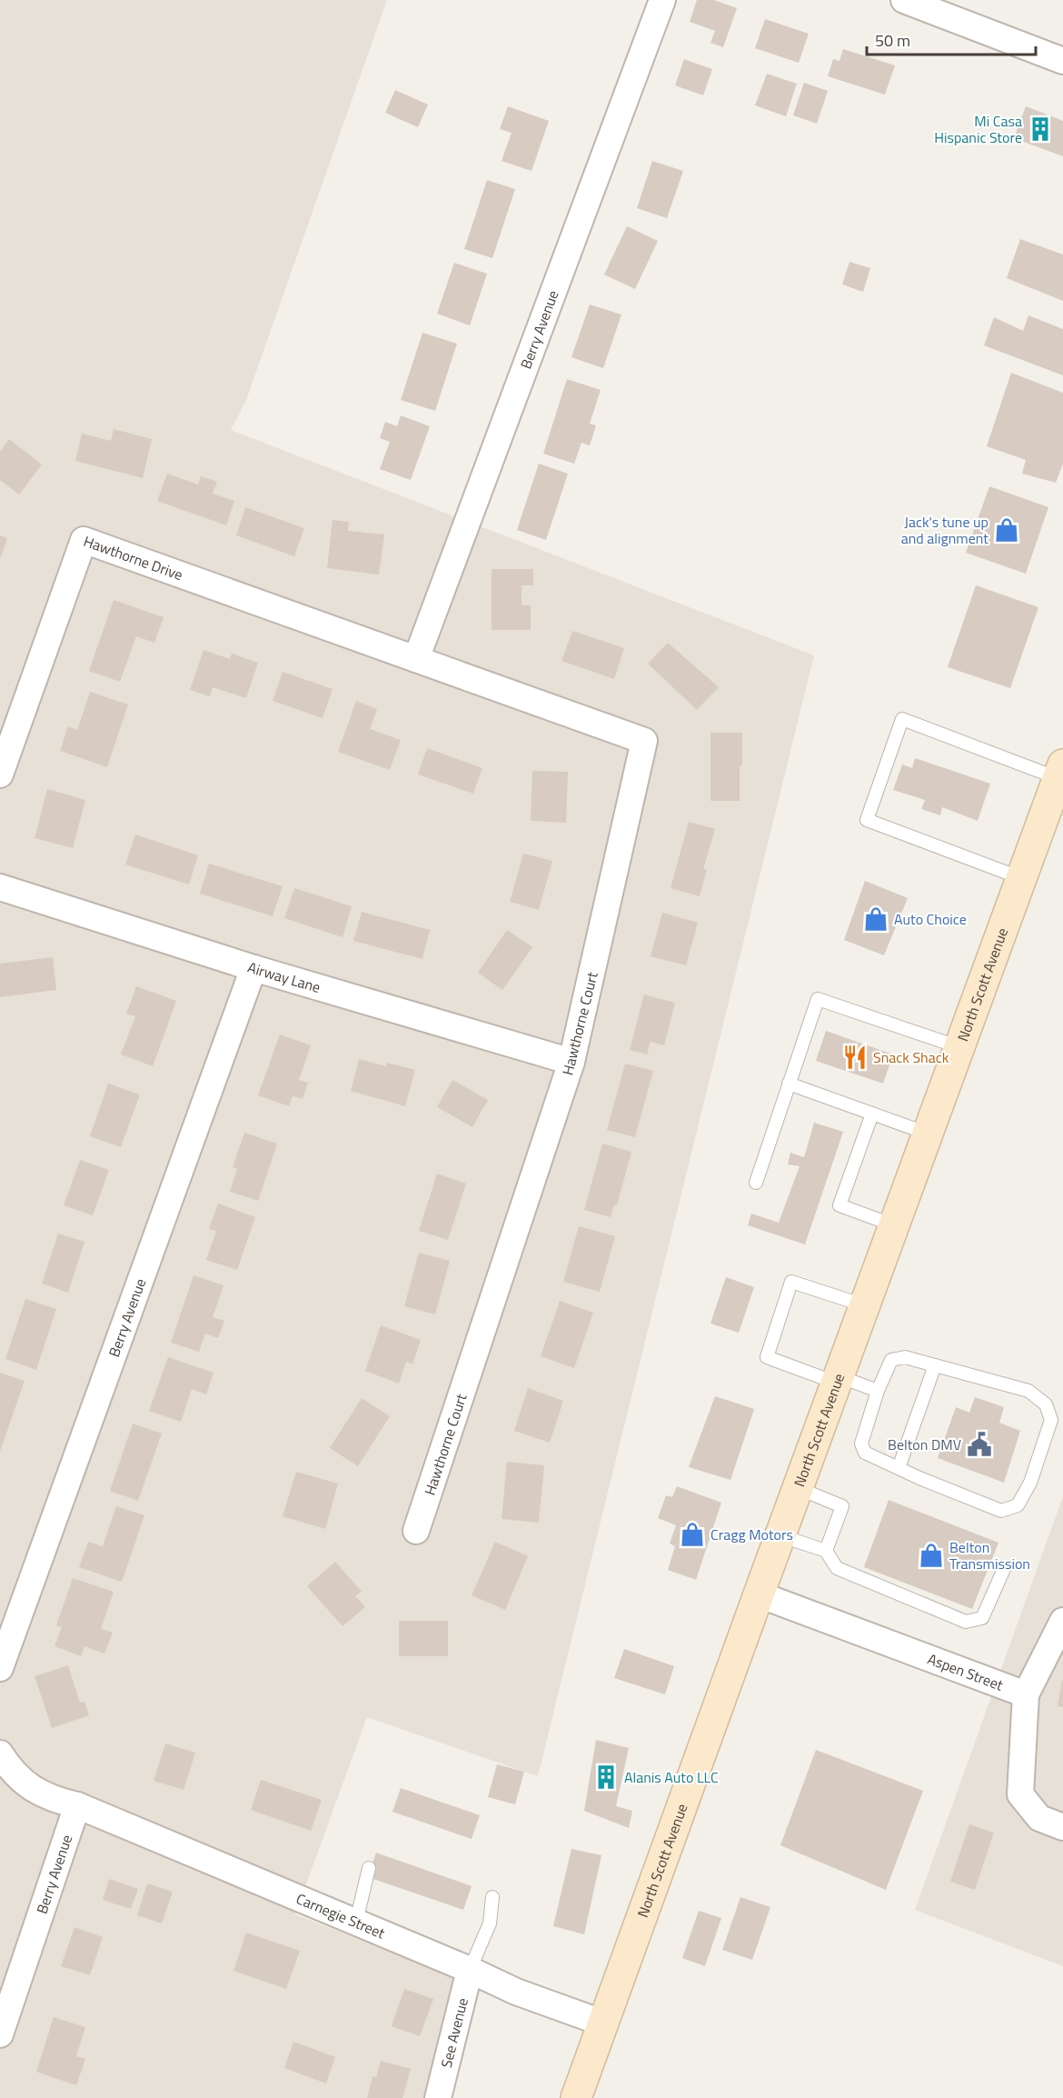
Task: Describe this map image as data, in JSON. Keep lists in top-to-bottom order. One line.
{"streets":{"main road":["North Scott Avenue"],"street":["Berry Avenue","Hawthorne Drive","Airway Lane","Hawthorne Court","Aspen Street","Carnegie Street","See Avenue"]},"crossings":[["Berry Avenue","Hawthorne Drive"],["Berry Avenue","Airway Lane"],["Berry Avenue","Hawthorne Court"],["Berry Avenue","Carnegie Street"],["Hawthorne Drive","Hawthorne Court"],["Airway Lane","Hawthorne Court"],["North Scott Avenue","Aspen Street"],["North Scott Avenue","Carnegie Street"],["Carnegie Street","See Avenue"]],"places":{"building":["Mi Casa Hispanic Store","Alanis Auto LLC"],"shop":["Jack's tune up and alignment","Auto Choice","Cragg Motors","Belton Transmission"],"restaurant":["Snack Shack"],"public building":["Belton DMV"]},"scale_bar":"50 m"}
